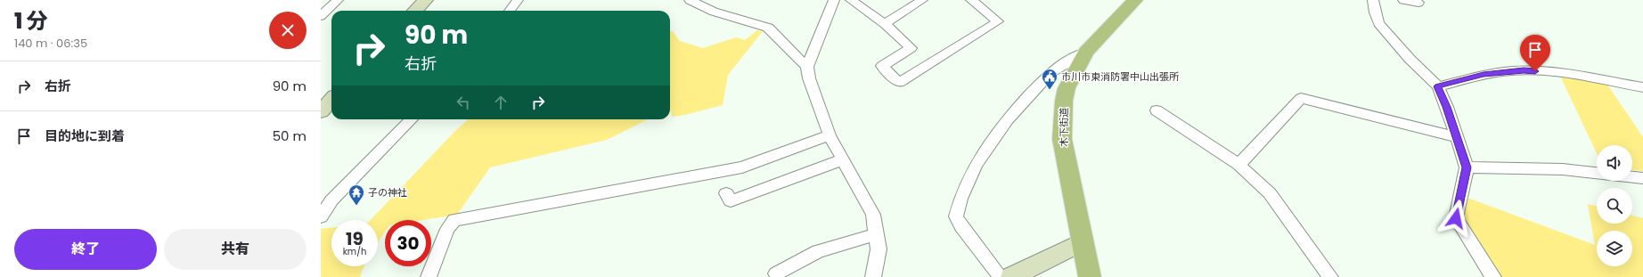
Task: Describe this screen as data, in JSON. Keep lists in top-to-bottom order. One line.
{"streets":{"main road":["木下街道"]},"places":{"public building":["市川市東消防署中山出張所"],"temple":["子の神社"]},"page":{"heading":["1 分","140 m · 06:35"],"turn":["90 m","右折"],"list":[{"name":"右折","value":"90 m"},{"name":"目的地に到着","value":"50 m"}],"speed":"19 km/h","limit":"30","buttons":["終了","共有"]}}
